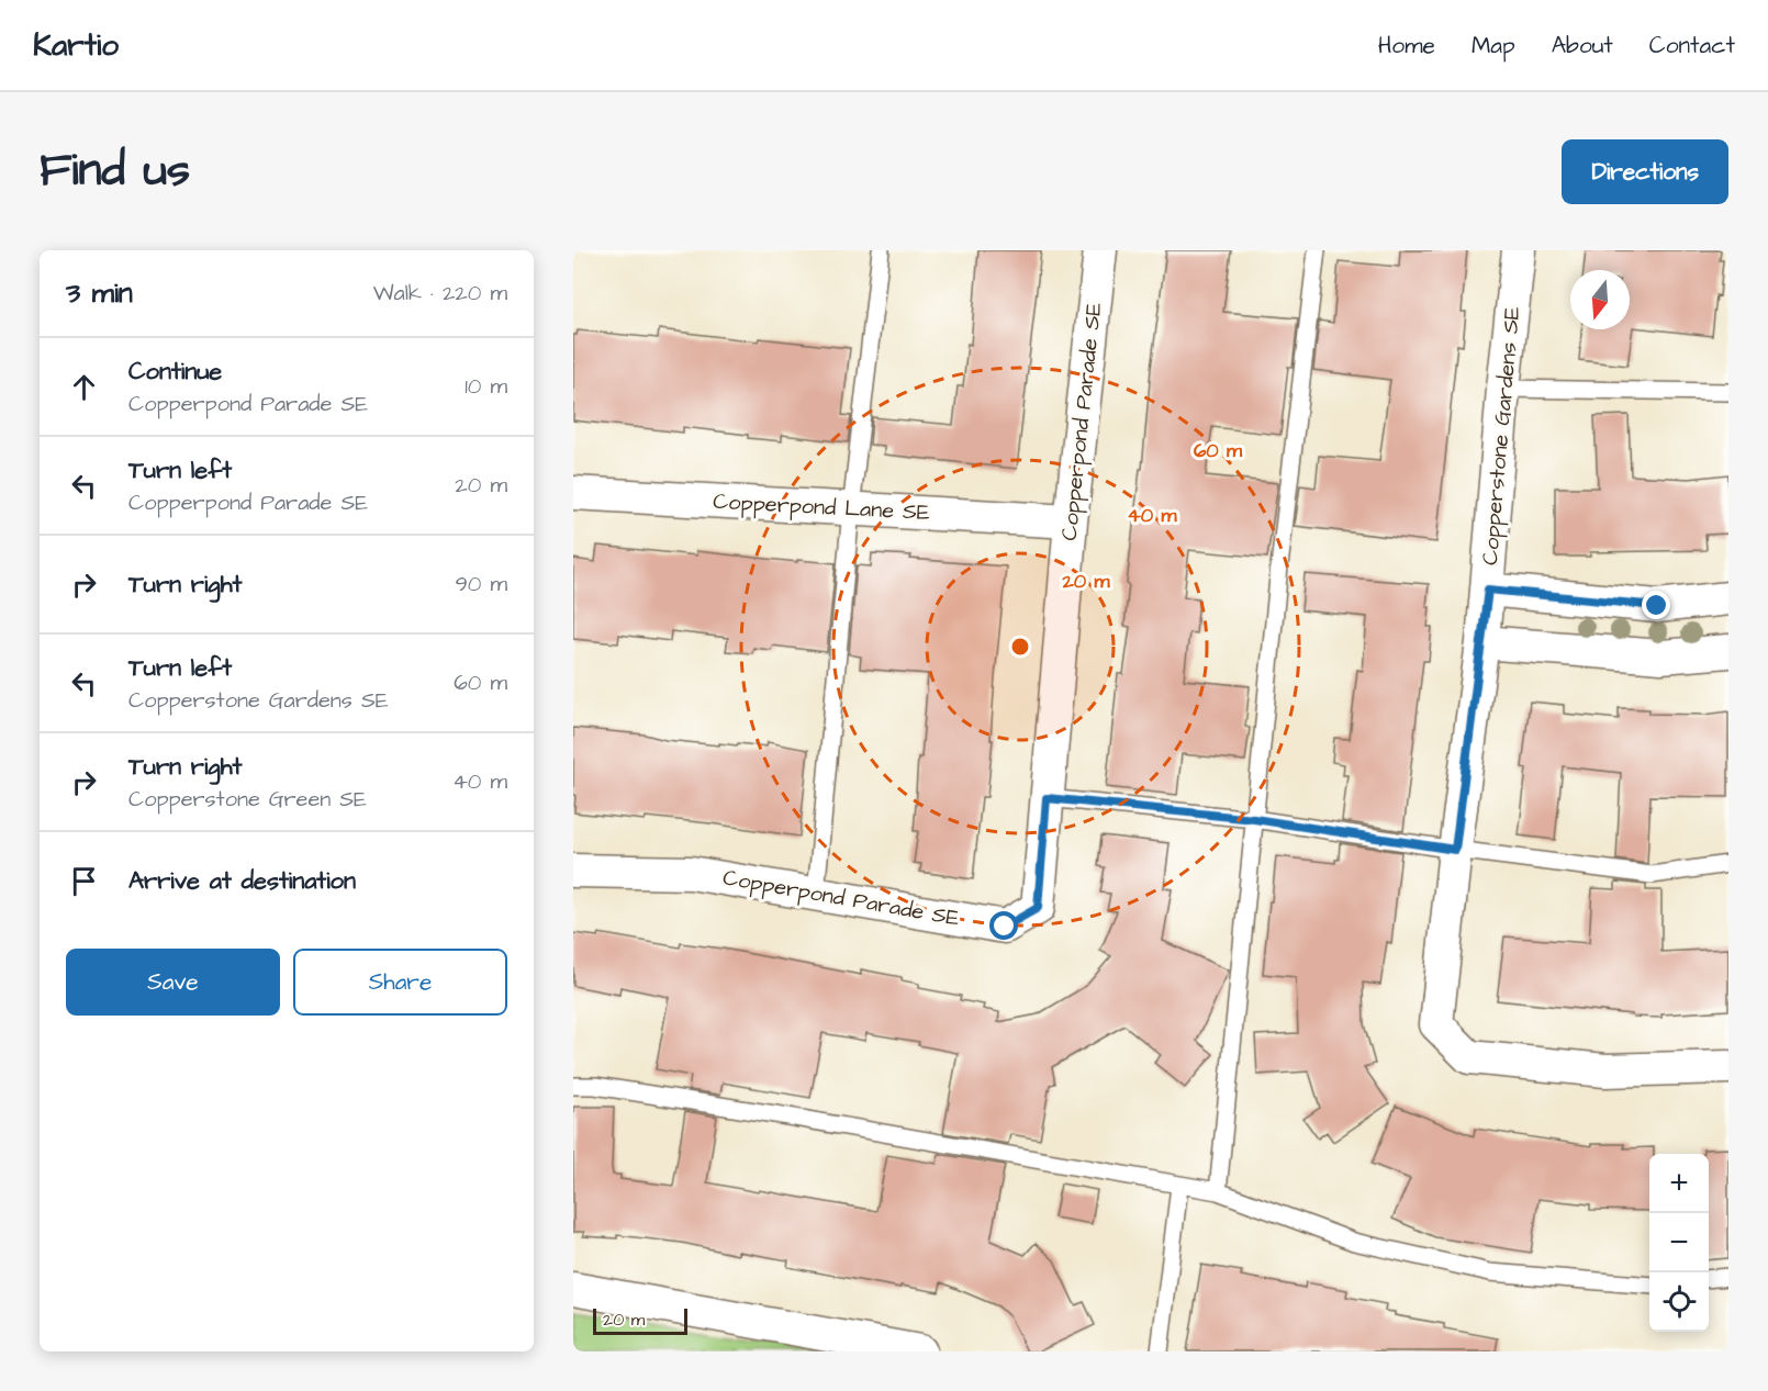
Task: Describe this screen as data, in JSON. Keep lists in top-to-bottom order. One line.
{"streets":{"street":["Copperpond Parade SE","Copperstone Gardens SE","Copperpond Lane SE"]},"crossings":[["Copperpond Parade SE","Copperpond Lane SE"]],"scale_bar":"20 m","north":"bottom","page":{"header":"Kartio","nav":["Home","Map","About","Contact"],"title":"Find us","buttons":["Directions",["Save","Share"]],"heading":["3 min","Walk · 220 m"],"list":[["Continue","Copperpond Parade SE","10 m"],["Turn left","Copperpond Parade SE","20 m"],["Turn right","90 m"],["Turn left","Copperstone Gardens SE","60 m"],["Turn right","Copperstone Green SE","40 m"],"Arrive at destination"],"map_buttons":["+","−"],"scale":"20 m"},"rings":["60 m","40 m","20 m"]}
